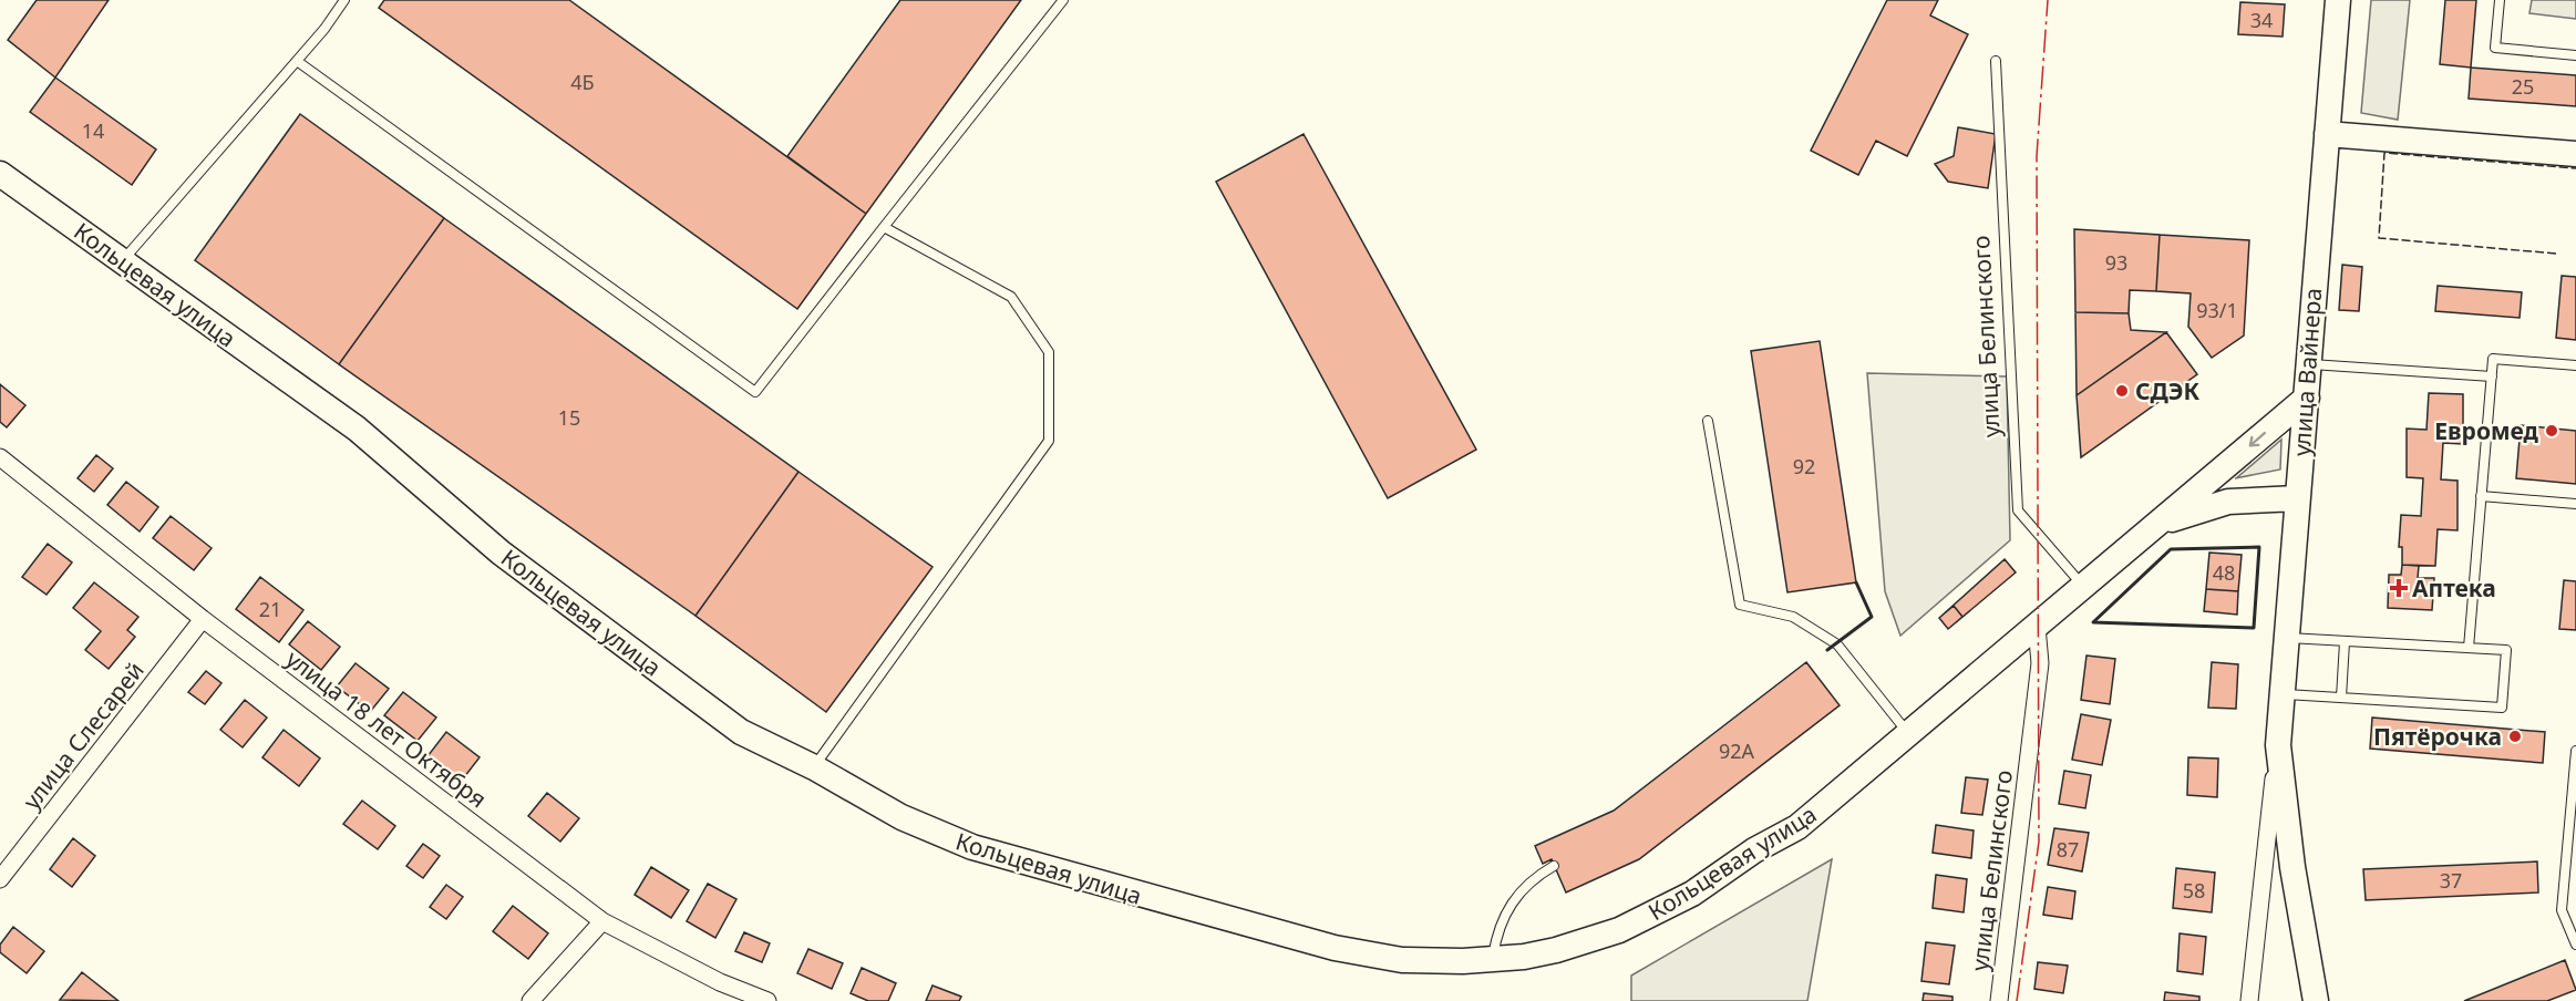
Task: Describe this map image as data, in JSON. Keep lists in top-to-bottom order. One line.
{"streets":{"street":["Кольцевая улица","улица Белинского","улица Вайнера","улица 18 лет Октября","улица Слесарей"]},"crossings":[["Кольцевая улица","улица Белинского"],["Кольцевая улица","улица Вайнера"],["улица 18 лет Октября","улица Слесарей"]],"places":{"other":["СДЭК","Евромед","Пятёрочка"],"health":["Аптека"]},"house_numbers":["34","4Б","25","14","93","93/1","15","92","48","21","92А","87","37","58"]}
